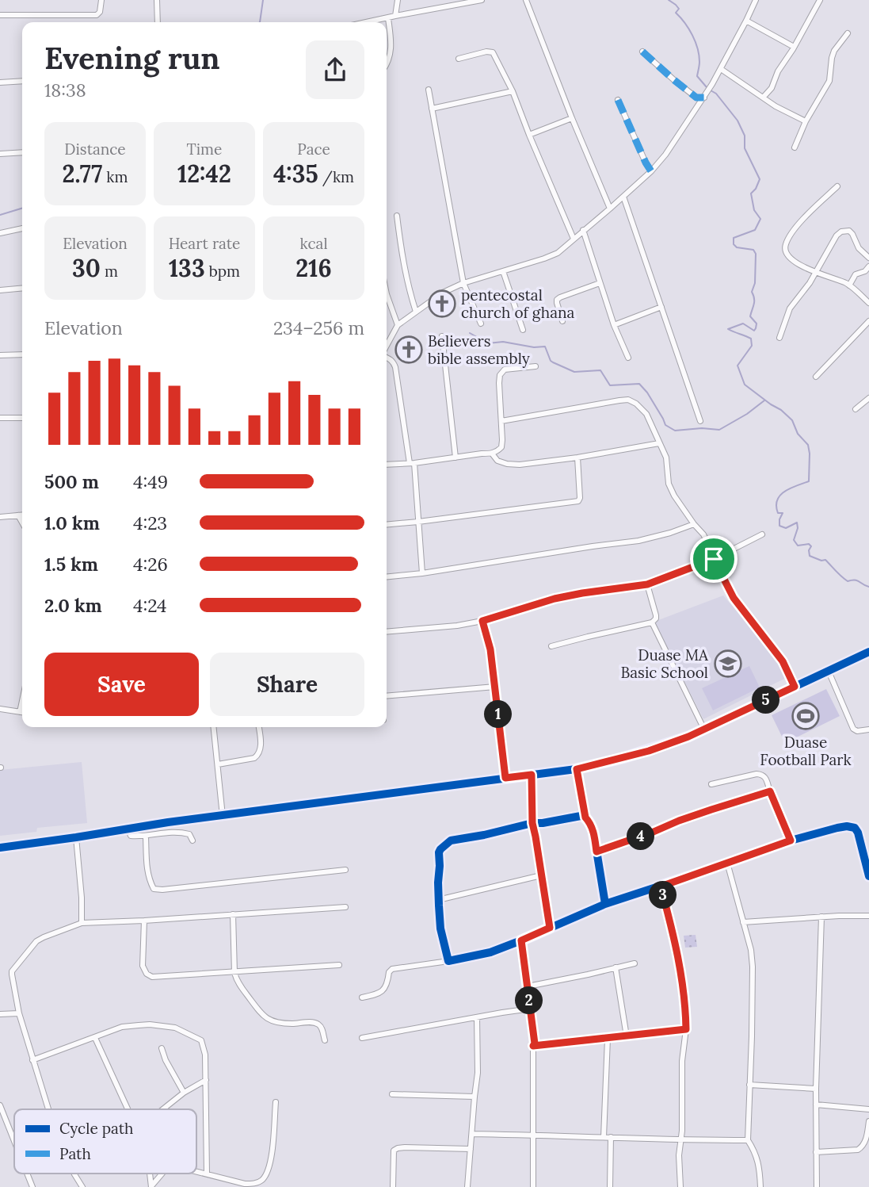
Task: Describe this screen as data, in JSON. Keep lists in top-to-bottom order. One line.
{"places":{"church":["pentecostal church of ghana","Believers bible assembly"],"school or university":["Duase MA Basic School"],"sports":["Duase Football Park"]},"legend":["Cycle path","Path"],"page":{"heading":["Evening run","18:38"],"stats":[["Distance","2.77 km"],["Time","12:42"],["Pace","4:35 /km"],["Elevation","30 m"],["Heart rate","133 bpm"],["kcal","216"]],"chart":["Elevation","234–256 m"],"list":[{"name":"500 m","note":"4:49"},{"name":"1.0 km","note":"4:23"},{"name":"1.5 km","note":"4:26"},{"name":"2.0 km","note":"4:24"}],"buttons":["Save","Share"],"pins":["5","1","4","3","2"]}}
